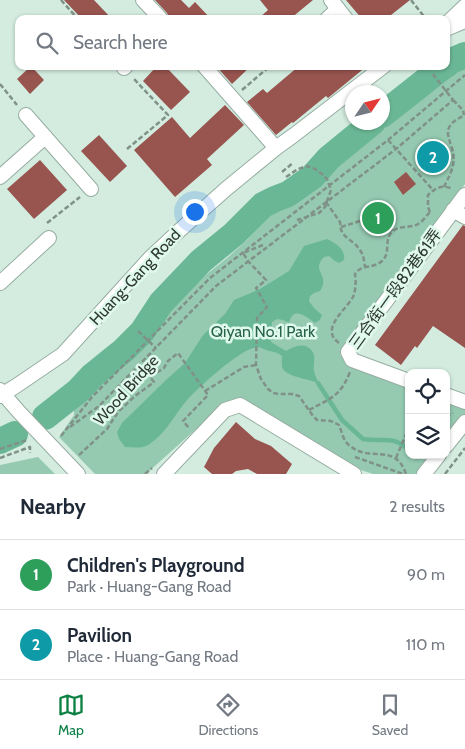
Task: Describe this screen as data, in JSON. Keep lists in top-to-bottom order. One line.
{"streets":{"street":["Huang-Gang Road","三合街一段82巷61弄"],"path":["Wood Bridge"]},"parks":["Qiyan No.1 Park"],"north":"top right","page":{"search":"Search here","pins":["2","1"],"heading":["Nearby","2 results"],"list":[{"mark":"1","name":"Children's Playground","note":"Park · Huang-Gang Road","value":"90 m"},{"mark":"2","name":"Pavilion","note":"Place · Huang-Gang Road","value":"110 m"}],"nav":["Map","Directions","Saved"]}}
